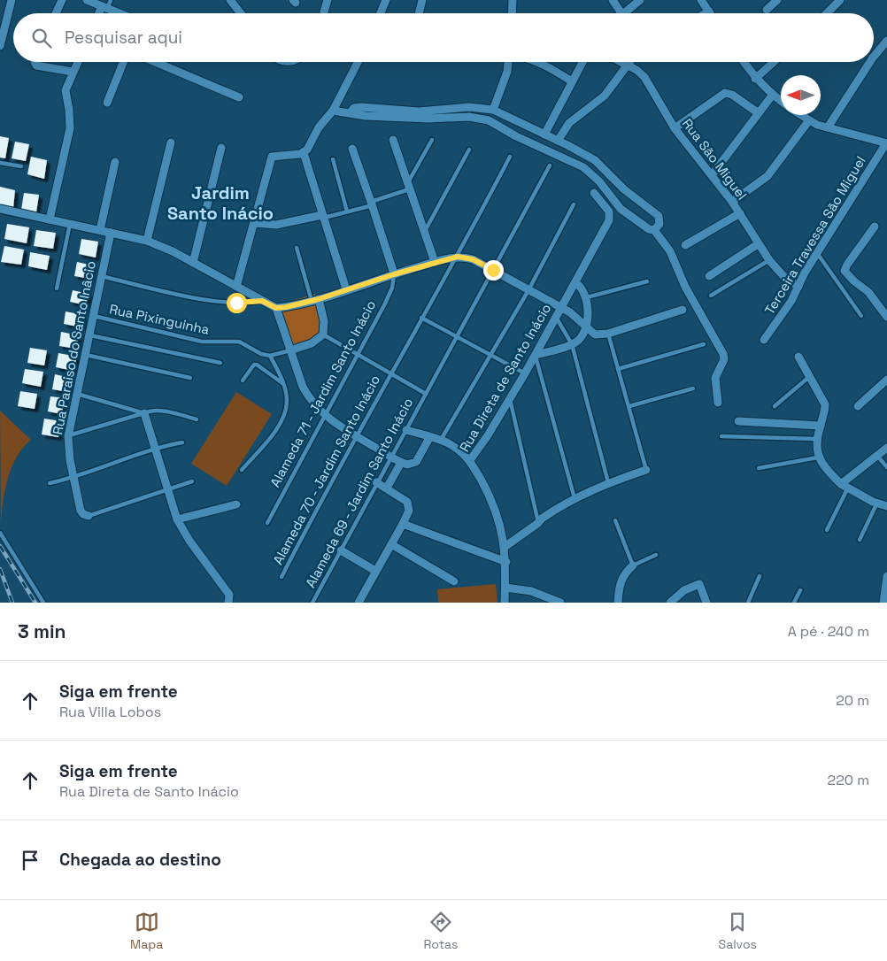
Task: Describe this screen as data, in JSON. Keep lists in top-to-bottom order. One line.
{"streets":{"street":["Rua São Miguel","Terceira Travessa São Miguel","Rua Paraiso do Santo Inâcio","Rua Direta de Santo Inácio"],"lane":["Rua Pixinguinha","Alameda 71 - Jardim Santo Inácio","Alameda 70 - Jardim Santo Inácio","Alameda 69 - Jardim Santo Inácio"]},"crossings":[["Rua São Miguel","Terceira Travessa São Miguel"],["Rua Pixinguinha","Rua Paraiso do Santo Inâcio"],["Rua Direta de Santo Inácio","Alameda 71 - Jardim Santo Inácio"],["Rua Direta de Santo Inácio","Alameda 70 - Jardim Santo Inácio"],["Rua Direta de Santo Inácio","Alameda 69 - Jardim Santo Inácio"]],"districts":["Jardim Santo Inácio"],"north":"left","page":{"search":"Pesquisar aqui","heading":["3 min","A pé · 240 m"],"list":[["Siga em frente","Rua Villa Lobos","20 m"],["Siga em frente","Rua Direta de Santo Inácio","220 m"],"Chegada ao destino"],"nav":["Mapa","Rotas","Salvos"]}}
